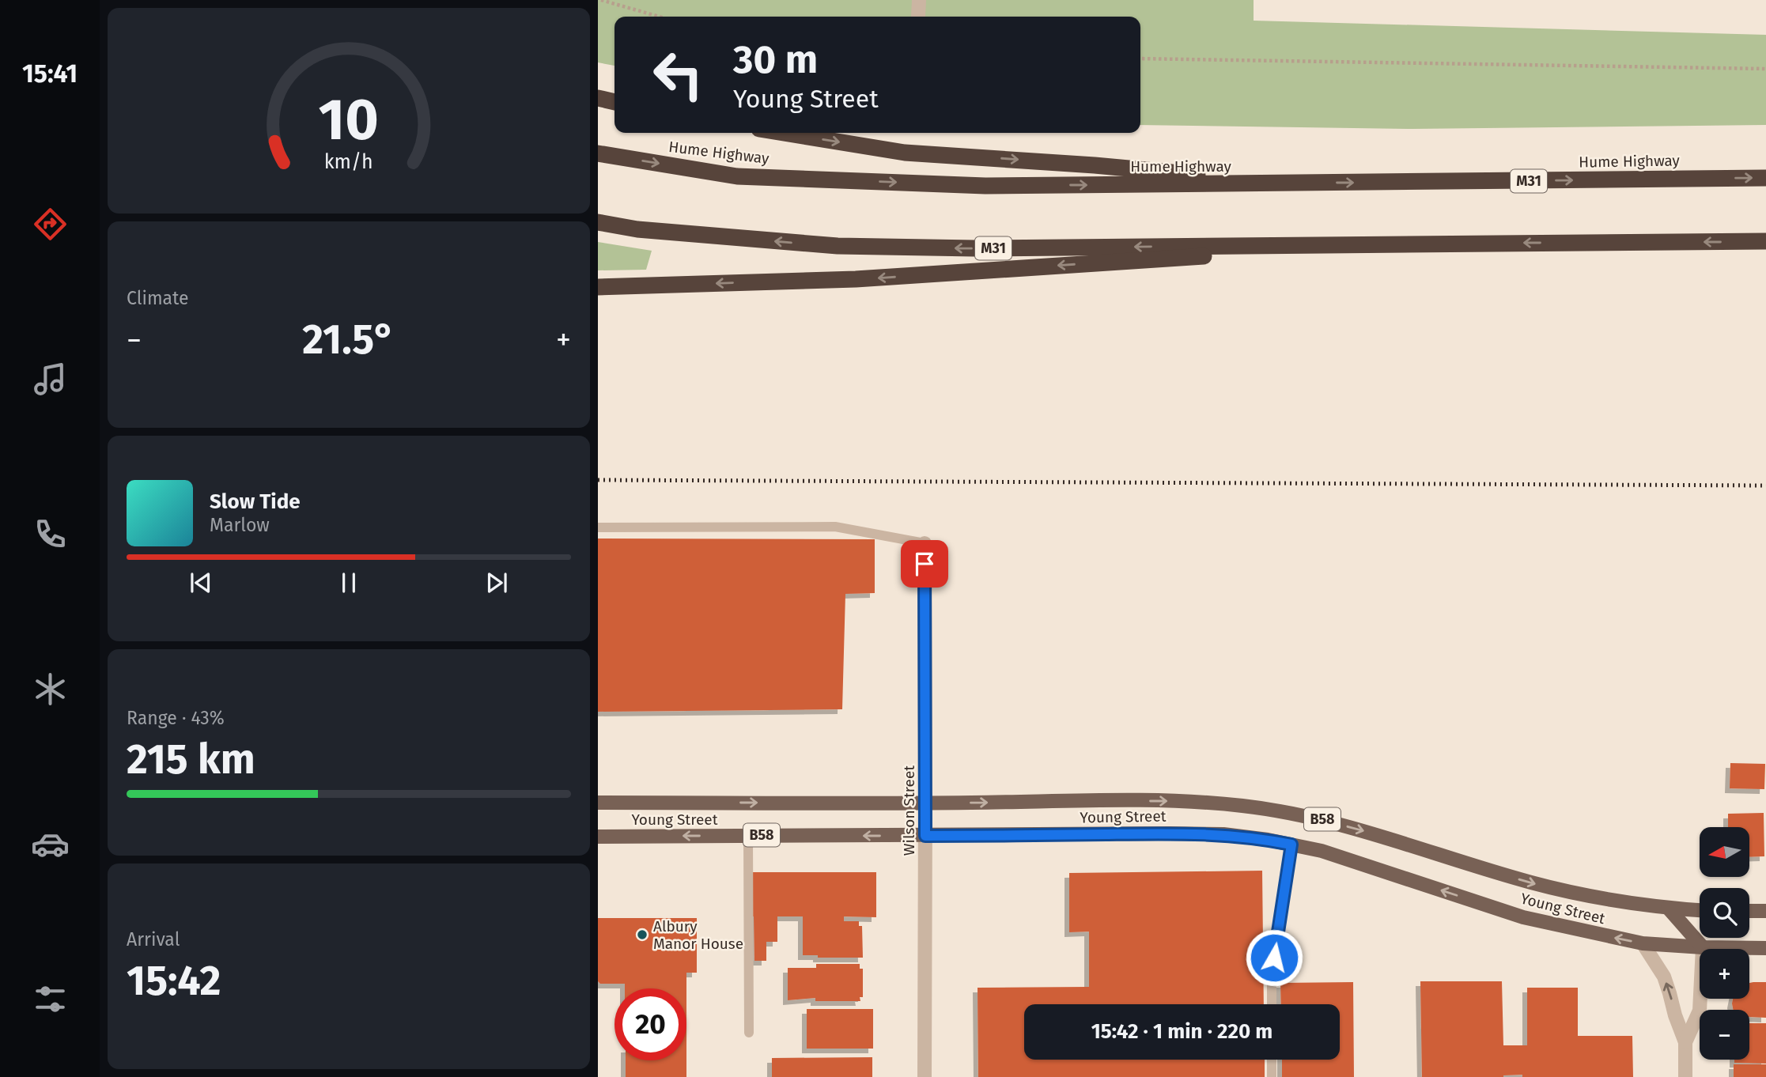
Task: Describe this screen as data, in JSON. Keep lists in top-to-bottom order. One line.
{"streets":{"highway":["Hume Highway","M31"],"main road":["Young Street","B58"],"street":["Wilson Street"]},"crossings":[["Wilson Street","Young Street"]],"places":["Albury Manor House"],"north":"left","page":{"tabs":"15:41","turn":["30 m","Young Street"],"tile":["Climate",["Range · 43%","215 km"],["Arrival","15:42"]],"heat":["−","21.5°","+"],"song":["Slow Tide","Marlow"],"map_buttons":["+","−"],"limit":"20","trip":"15:42 · 1 min · 220 m","gauge":["10","km/h"]}}
